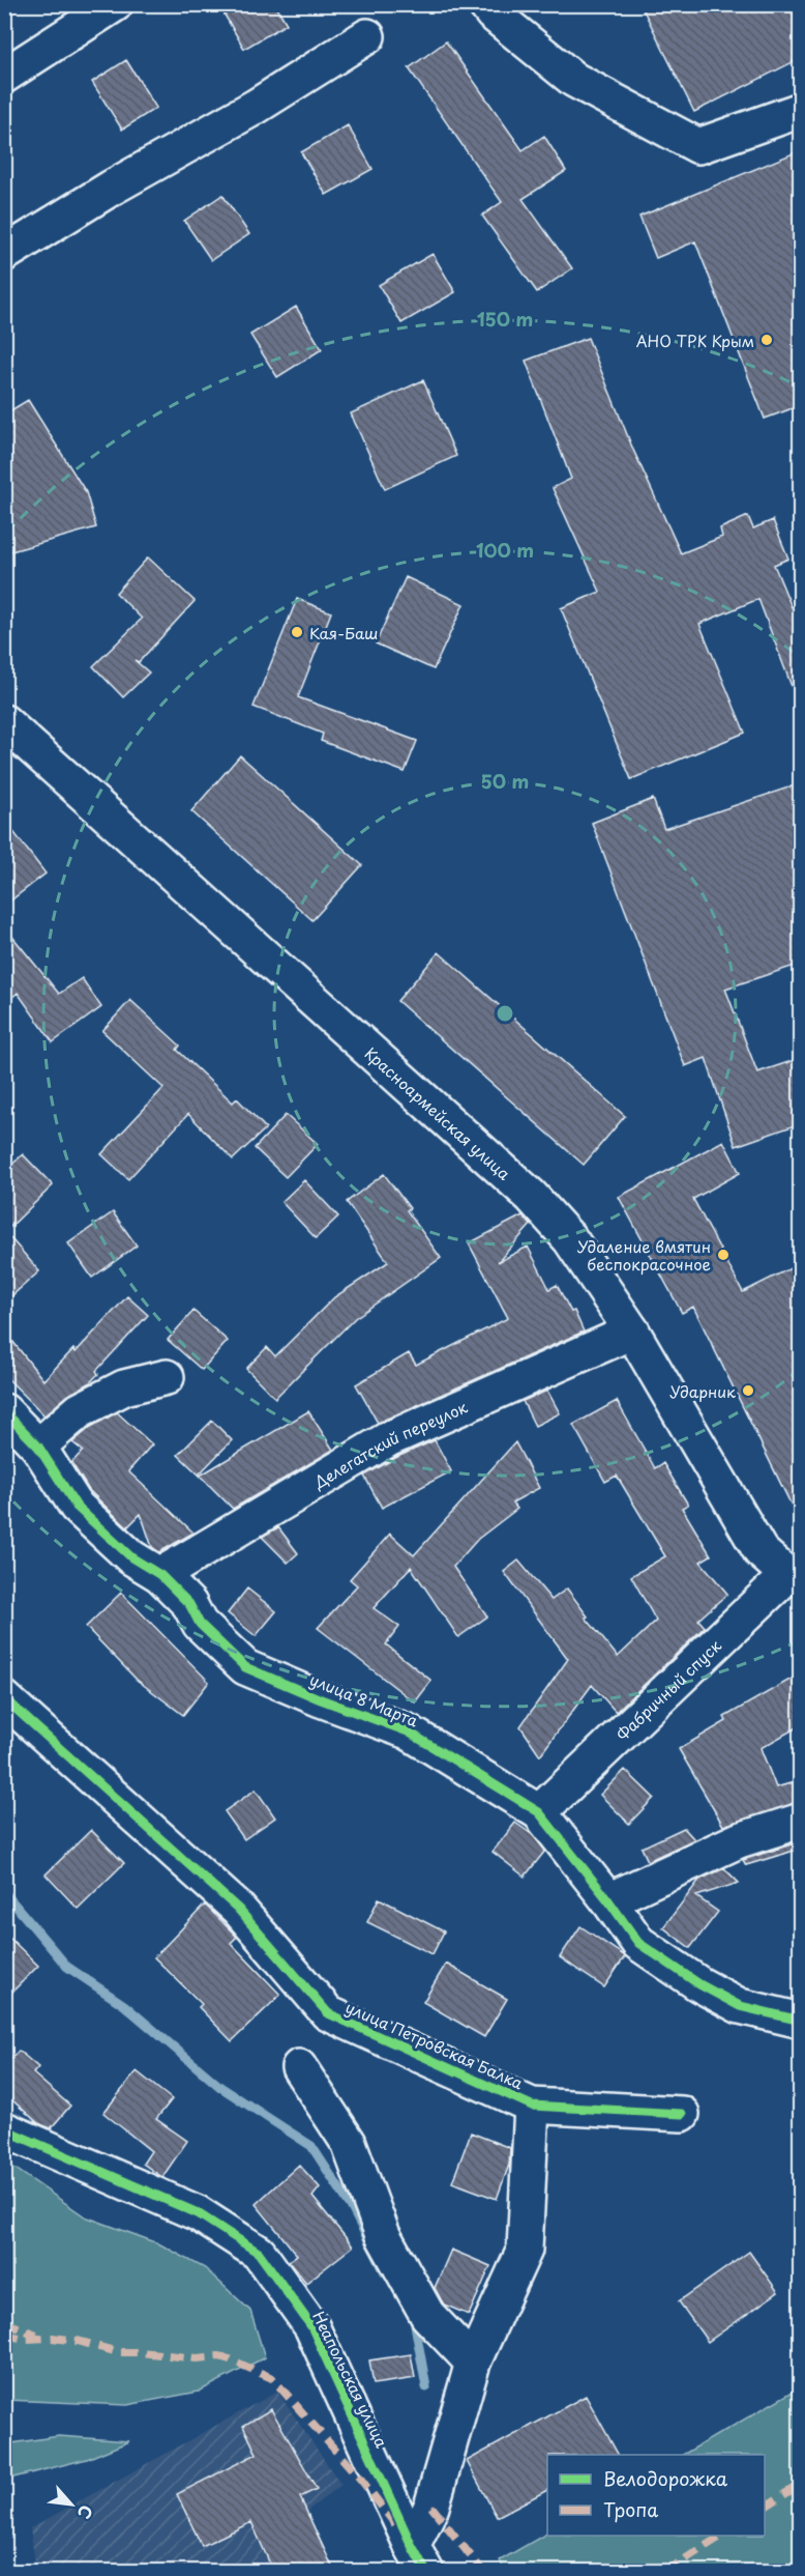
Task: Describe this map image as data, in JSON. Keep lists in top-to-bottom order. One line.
{"streets":{"street":["Красноармейская улица","Делегатский переулок","Фабричный спуск","улица 8 Марта","улица Петровская Балка","Неапольская улица"]},"crossings":[["Красноармейская улица","Делегатский переулок"],["Красноармейская улица","Фабричный спуск"],["Делегатский переулок","улица 8 Марта"],["Фабричный спуск","улица 8 Марта"]],"places":["АНО ТРК Крым","Кая-Баш","Удаление вмятин беспокрасочное","Ударник"],"legend":["Велодорожка","Тропа"],"north":"bottom right","rings":["150 m","100 m","50 m"]}
